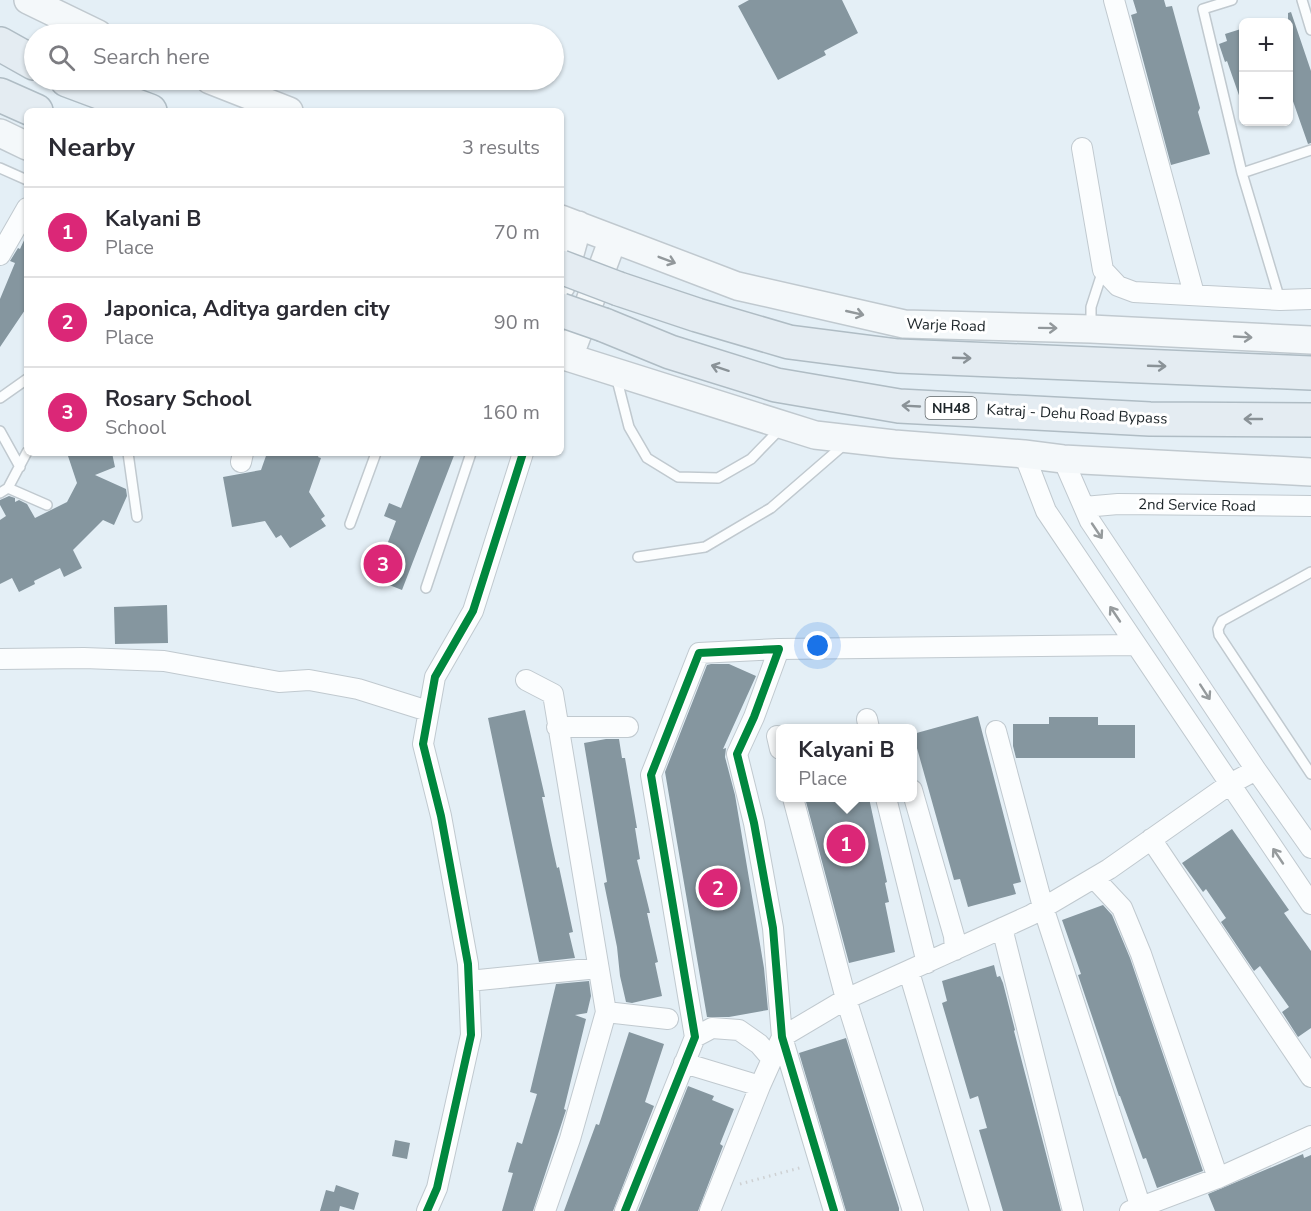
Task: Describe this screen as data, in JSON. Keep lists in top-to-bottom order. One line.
{"streets":{"highway":["NH48","Katraj - Dehu Road Bypass"],"street":["Warje Road","2nd Service Road"]},"page":{"map_buttons":["+","−"],"search":"Search here","heading":["Nearby","3 results"],"list":[{"mark":"1","name":"Kalyani B","note":"Place","value":"70 m"},{"mark":"2","name":"Japonica, Aditya garden city","note":"Place","value":"90 m"},{"mark":"3","name":"Rosary School","note":"School","value":"160 m"}],"pins":["3","1","2"],"popup":["Kalyani B","Place"]}}
